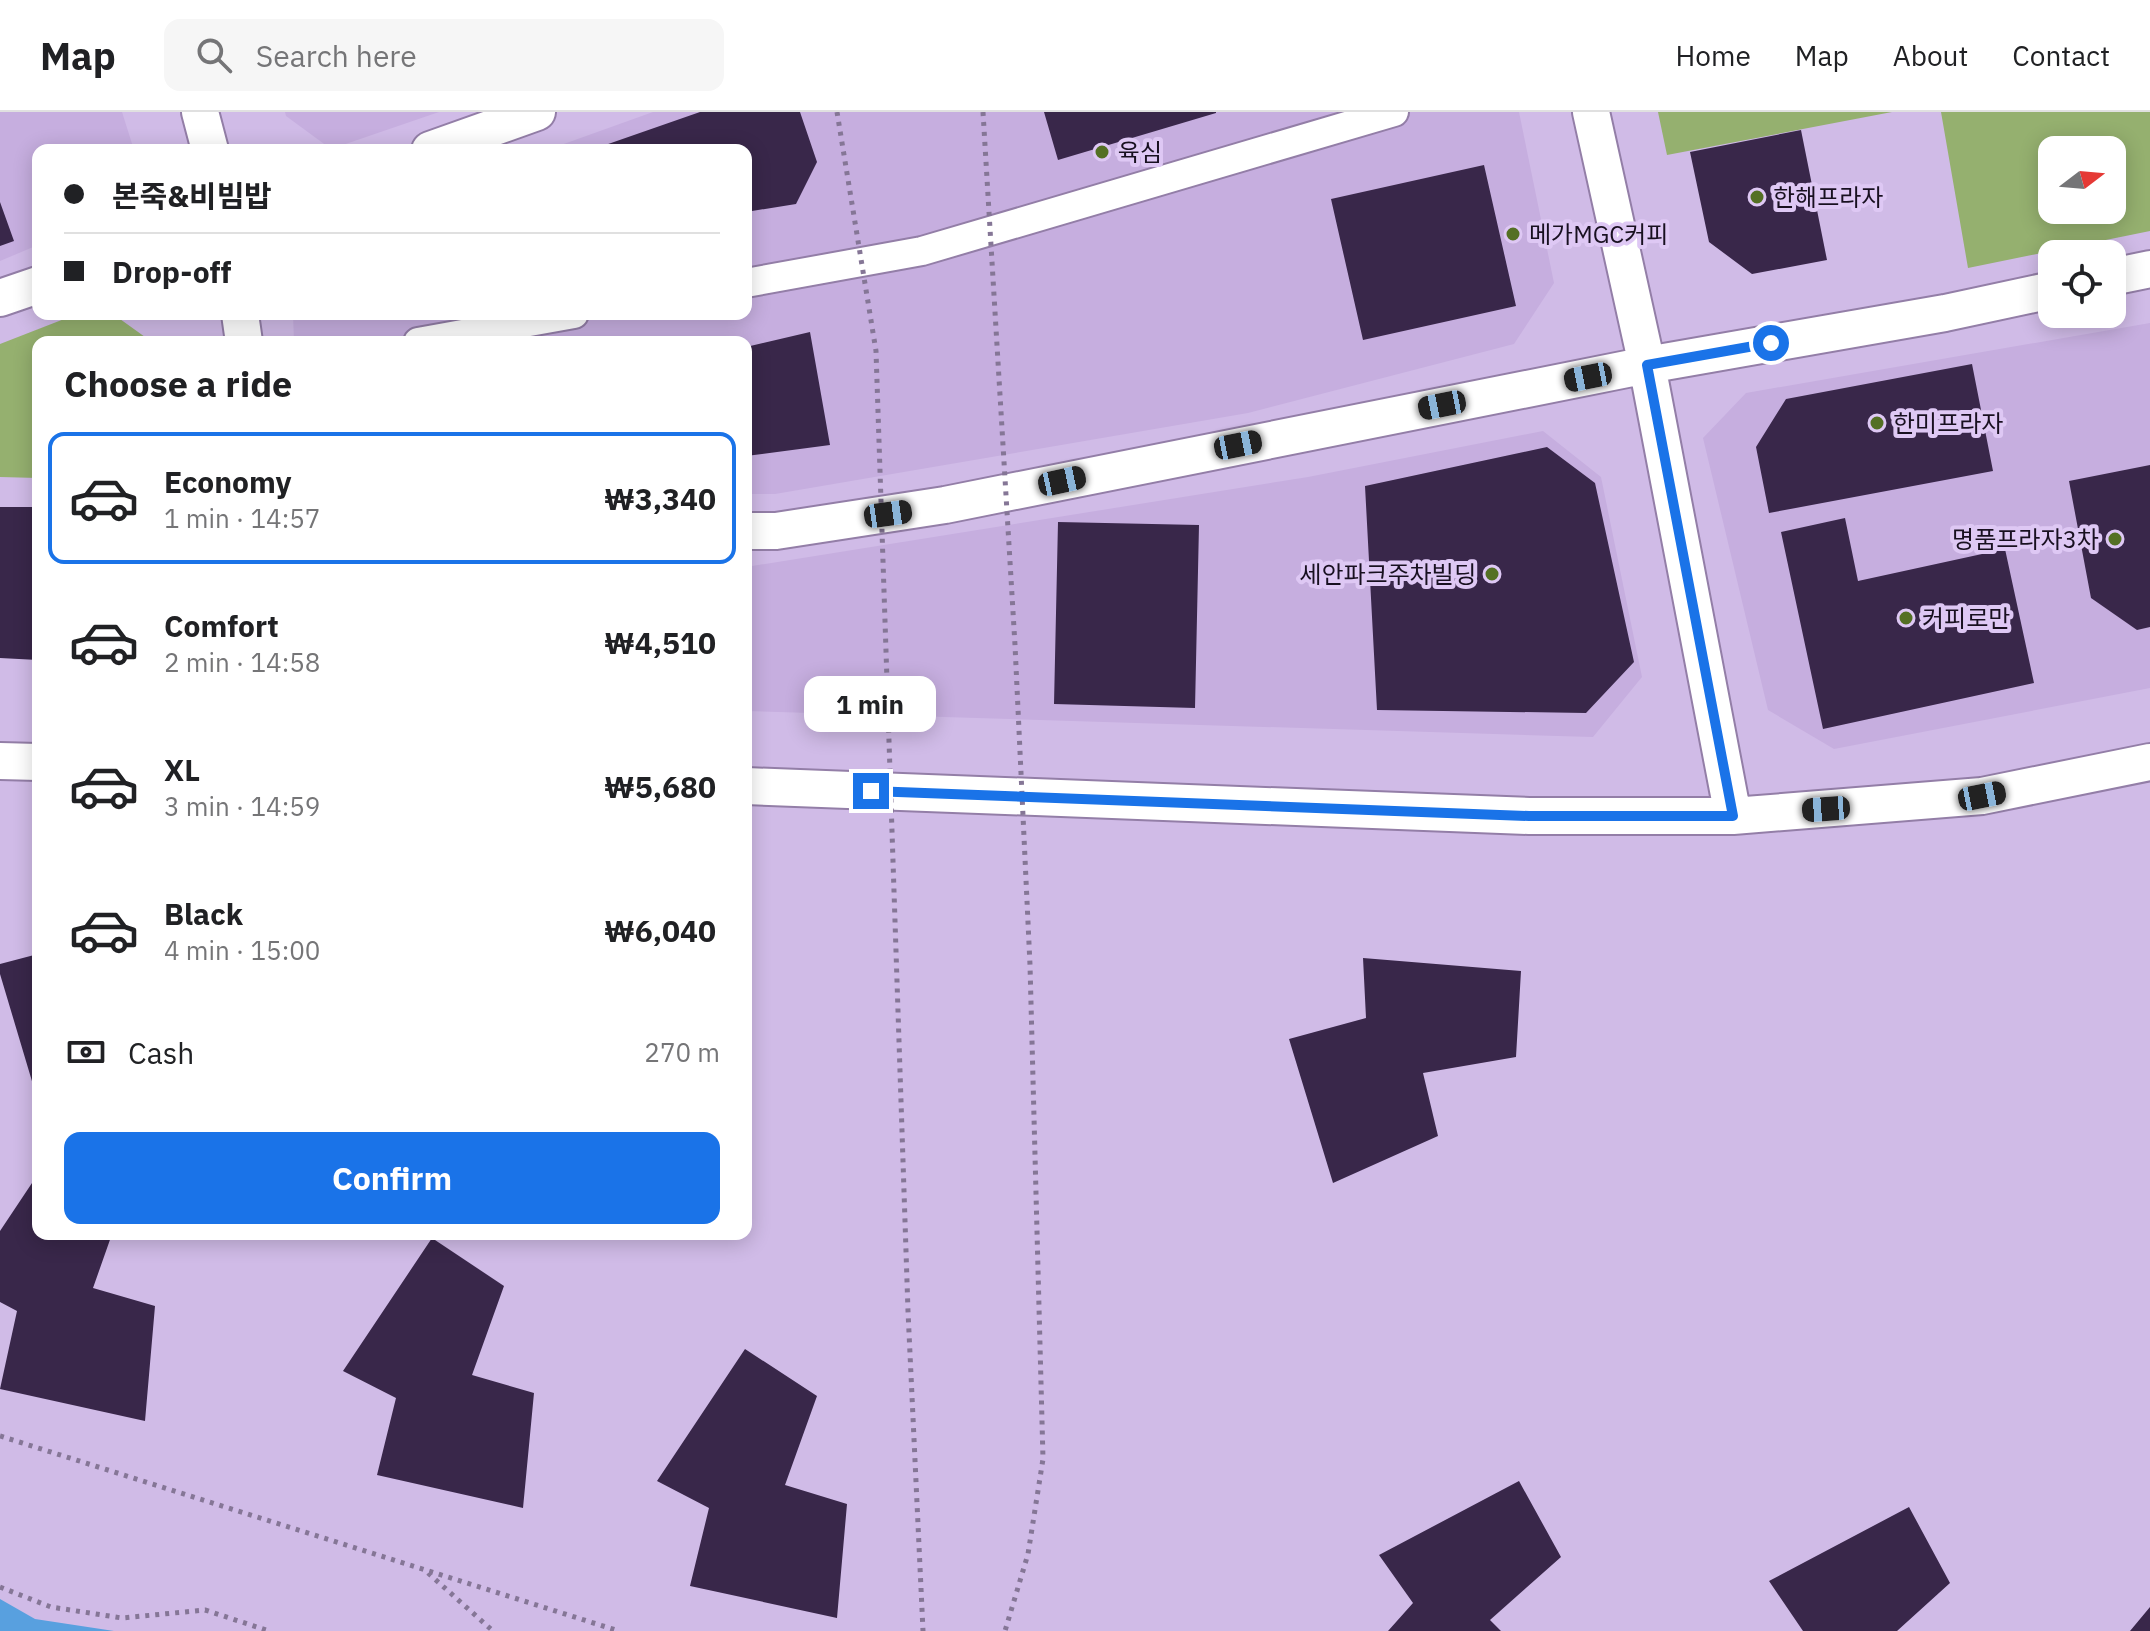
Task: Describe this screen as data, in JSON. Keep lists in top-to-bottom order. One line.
{"places":["육심","한해프라자","메가MGC커피","한미프라자","명품프라자3차","세안파크주차빌딩","커피로만"],"north":"right","page":{"header":"Map","search":"Search here","nav":["Home","Map","About","Contact"],"banner":["본죽&비빔밥","Drop-off"],"heading":"Choose a ride","list":[{"name":"Economy","note":"1 min · 14:57","value":"₩3,340"},{"name":"Comfort","note":"2 min · 14:58","value":"₩4,510"},{"name":"XL","note":"3 min · 14:59","value":"₩5,680"},{"name":"Black","note":"4 min · 15:00","value":"₩6,040"}],"bubble":"1 min","pay":["Cash","270 m"],"buttons":"Confirm"}}
